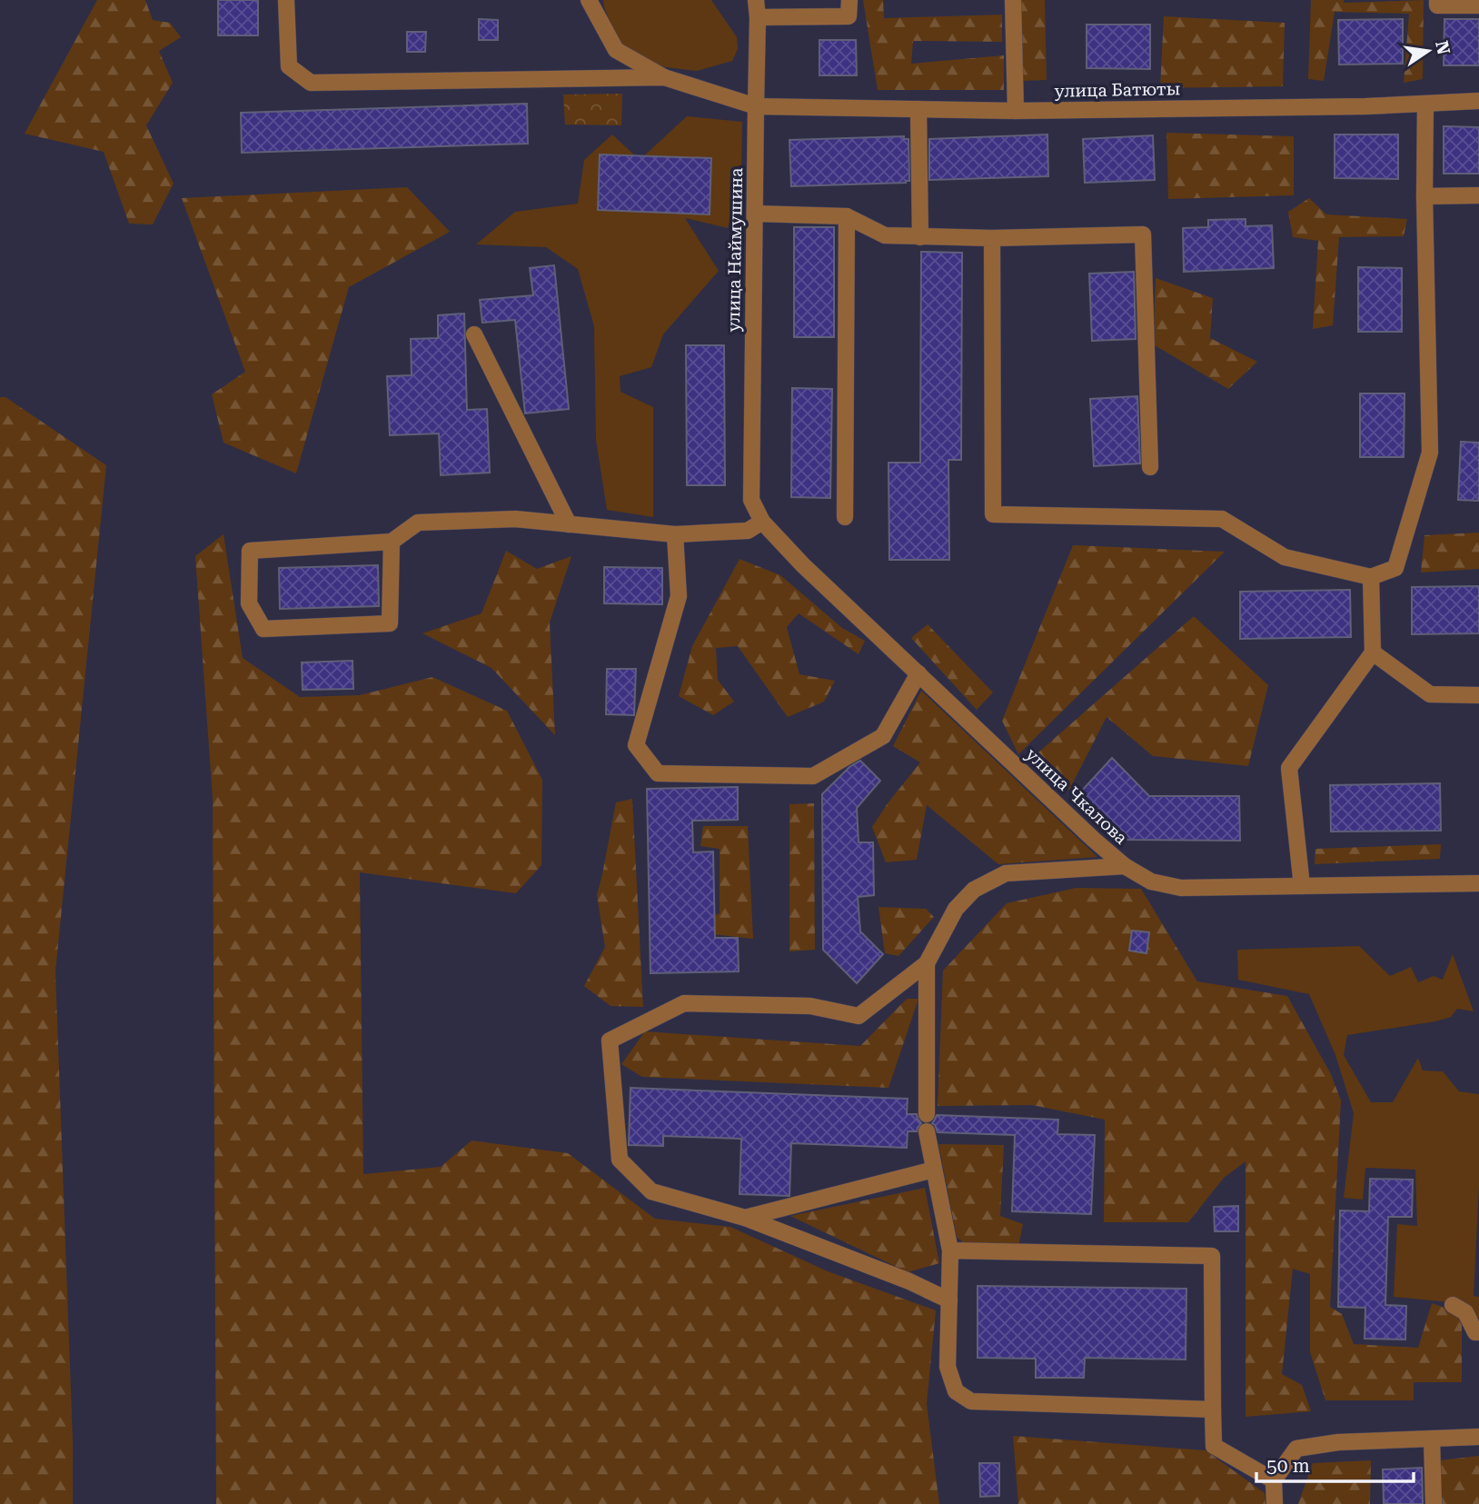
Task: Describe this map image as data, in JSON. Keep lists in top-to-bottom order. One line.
{"streets":{"street":["улица Батюты","улица Наймушина","улица Чкалова"]},"crossings":[["улица Батюты","улица Наймушина"],["улица Наймушина","улица Чкалова"]],"scale_bar":"50 m","north":"right"}
